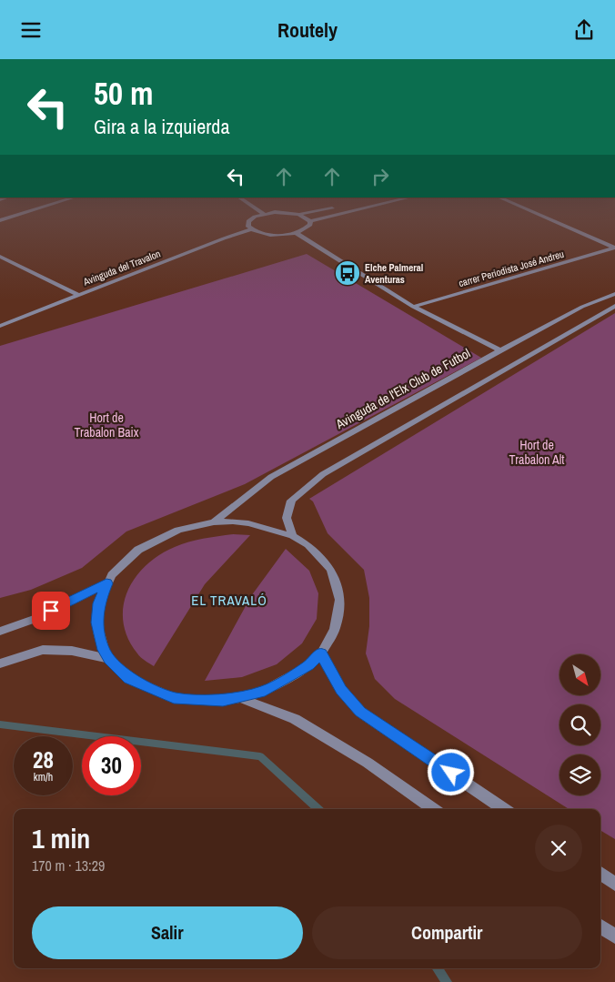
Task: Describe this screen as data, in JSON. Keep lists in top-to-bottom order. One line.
{"streets":{"street":["Avinguda del Travalon","carrer Periodista José Andreu","Avinguda de l'Elx Club de Futbol"]},"districts":["EL TRAVALÓ"],"parks":["Hort de Trabalon Baix","Hort de Trabalon Alt"],"places":{"bus stop":["Elche Palmeral Aventuras"]},"north":"bottom right","page":{"header":"Routely","turn":["50 m","Gira a la izquierda"],"speed":"28 km/h","limit":"30","heading":["1 min","170 m · 13:29"],"buttons":["Salir","Compartir"]}}
